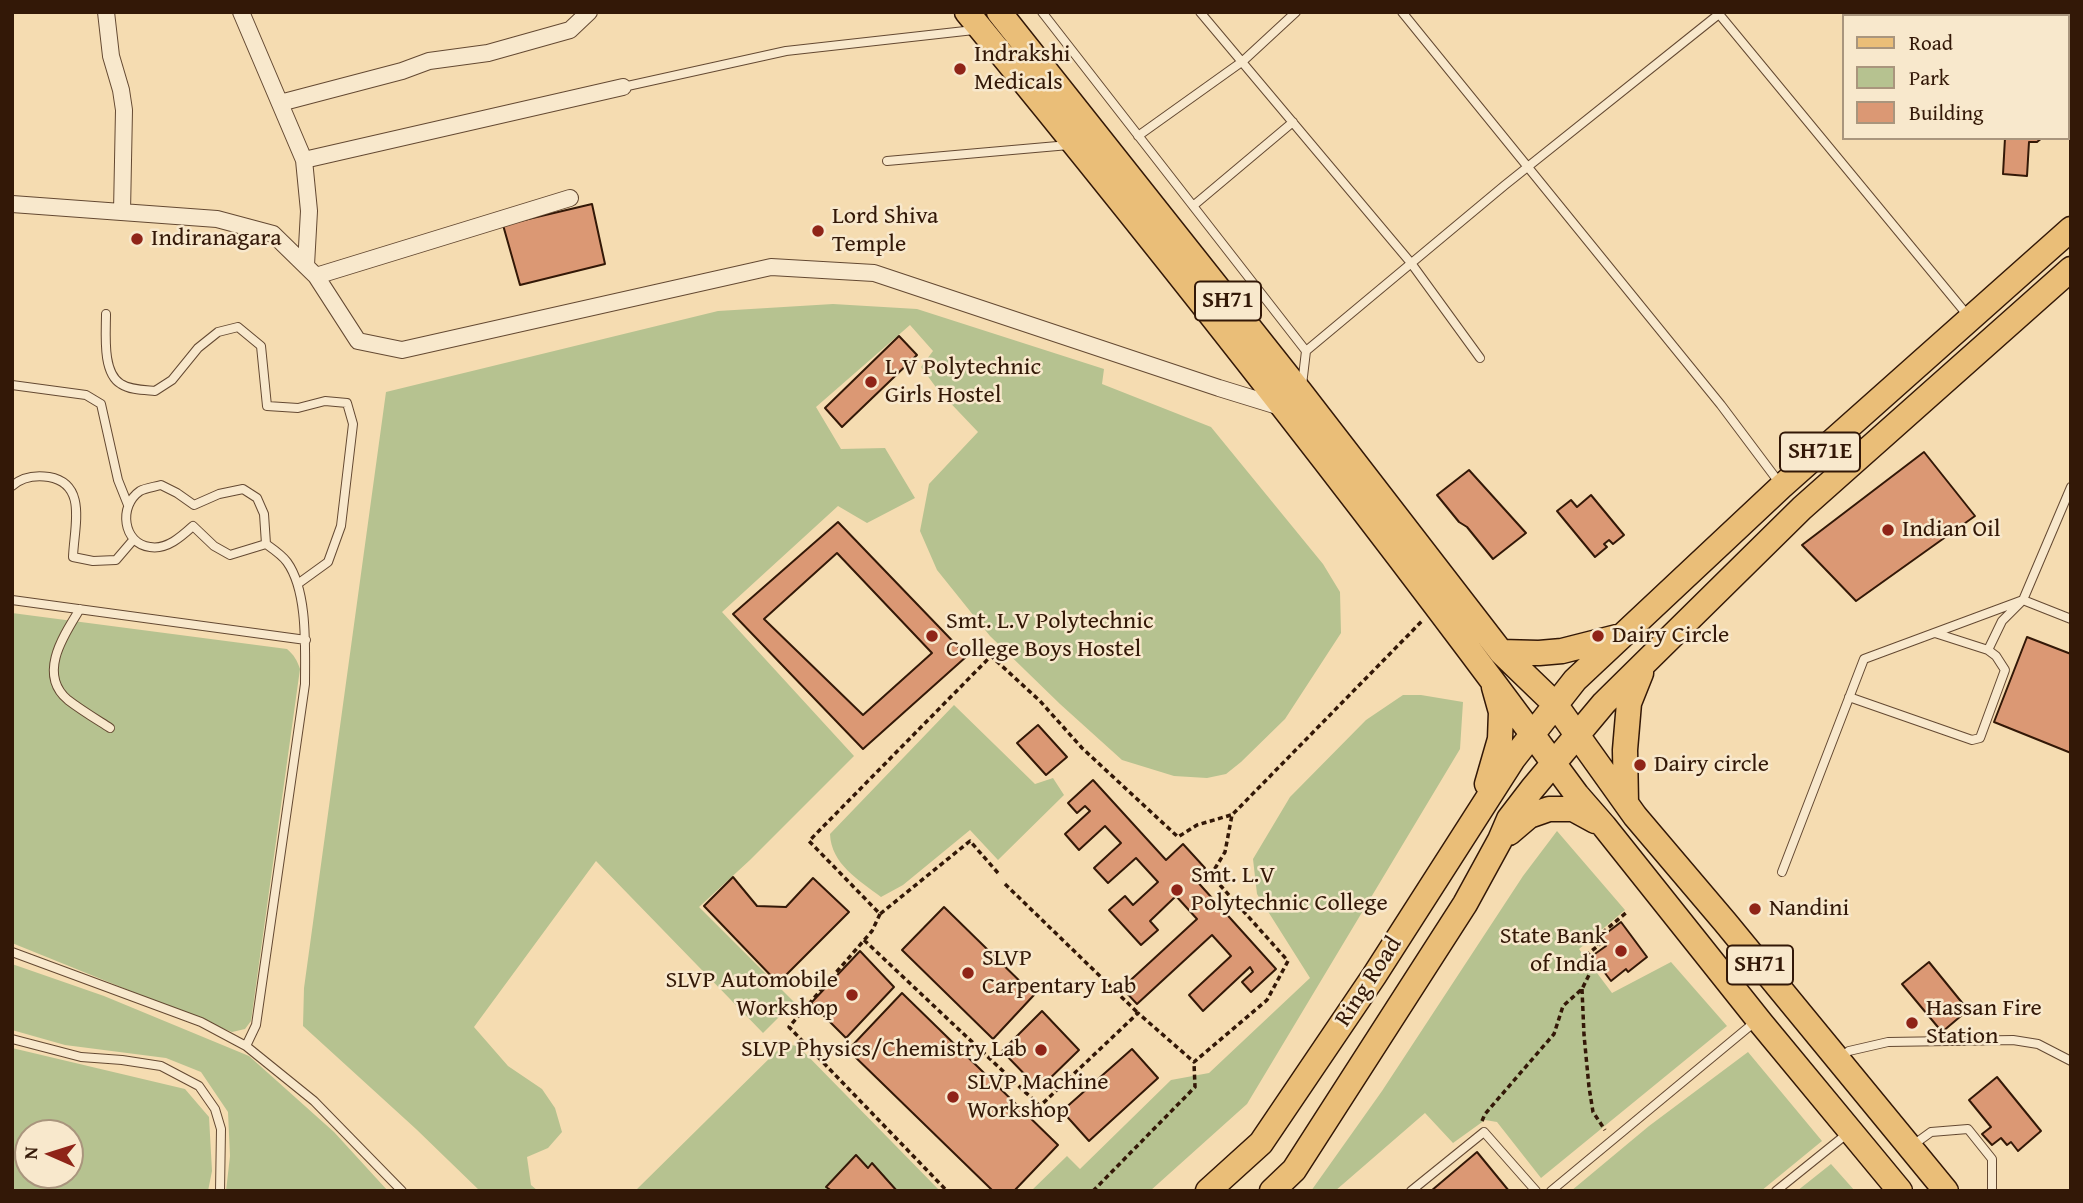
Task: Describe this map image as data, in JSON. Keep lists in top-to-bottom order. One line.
{"streets":{"main road":["SH71","SH71E","Ring Road"]},"crossings":[["SH71","SH71E"],["SH71","Ring Road"],["SH71E","Ring Road"]],"places":["Indrakshi Medicals","Lord Shiva Temple","Indiranagara","L V Polytechnic Girls Hostel","Indian Oil","Smt. L.V Polytechnic College Boys Hostel","Dairy Circle","Dairy circle","Smt. L.V Polytechnic College","Nandini","State Bank of India","SLVP Carpentary Lab","SLVP Automobile Workshop","Hassan Fire Station","SLVP Physics/Chemistry Lab","SLVP Machine Workshop"],"legend":["Road","Park","Building"],"north":"left"}
